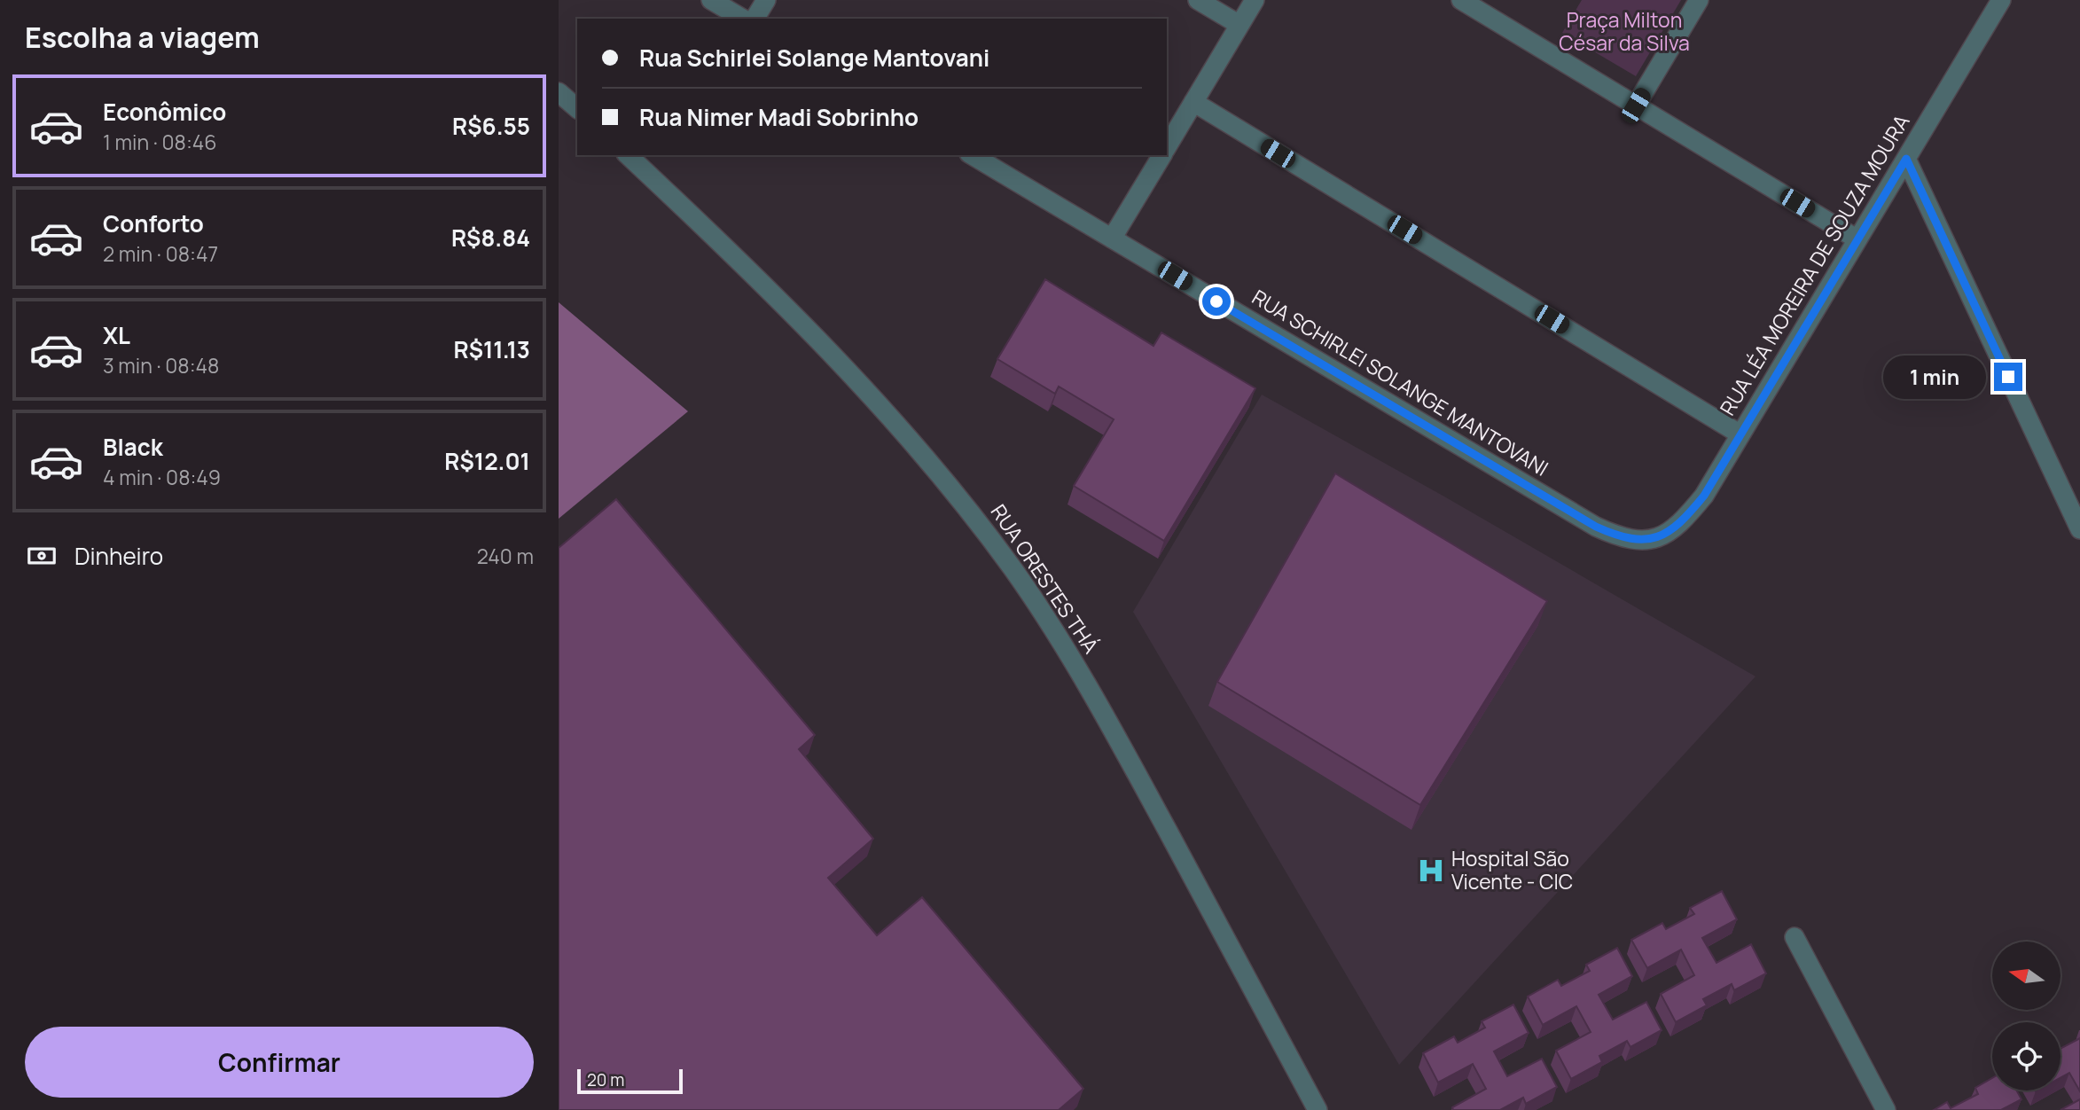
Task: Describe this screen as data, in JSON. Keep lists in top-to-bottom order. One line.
{"streets":{"street":["RUA LÉA MOREIRA DE SOUZA MOURA","RUA SCHIRLEI SOLANGE MANTOVANI","RUA ORESTES THÁ"]},"crossings":[["RUA LÉA MOREIRA DE SOUZA MOURA","RUA SCHIRLEI SOLANGE MANTOVANI"]],"parks":["Praça Milton César da Silva"],"places":{"hospital":["Hospital São Vicente - CIC"]},"scale_bar":"20 m","north":"left","page":{"heading":"Escolha a viagem","banner":["Rua Schirlei Solange Mantovani","Rua Nimer Madi Sobrinho"],"list":[{"name":"Econômico","note":"1 min · 08:46","value":"R$6.55"},{"name":"Conforto","note":"2 min · 08:47","value":"R$8.84"},{"name":"XL","note":"3 min · 08:48","value":"R$11.13"},{"name":"Black","note":"4 min · 08:49","value":"R$12.01"}],"bubble":"1 min","pay":["Dinheiro","240 m"],"buttons":"Confirmar","scale":"20 m"}}
